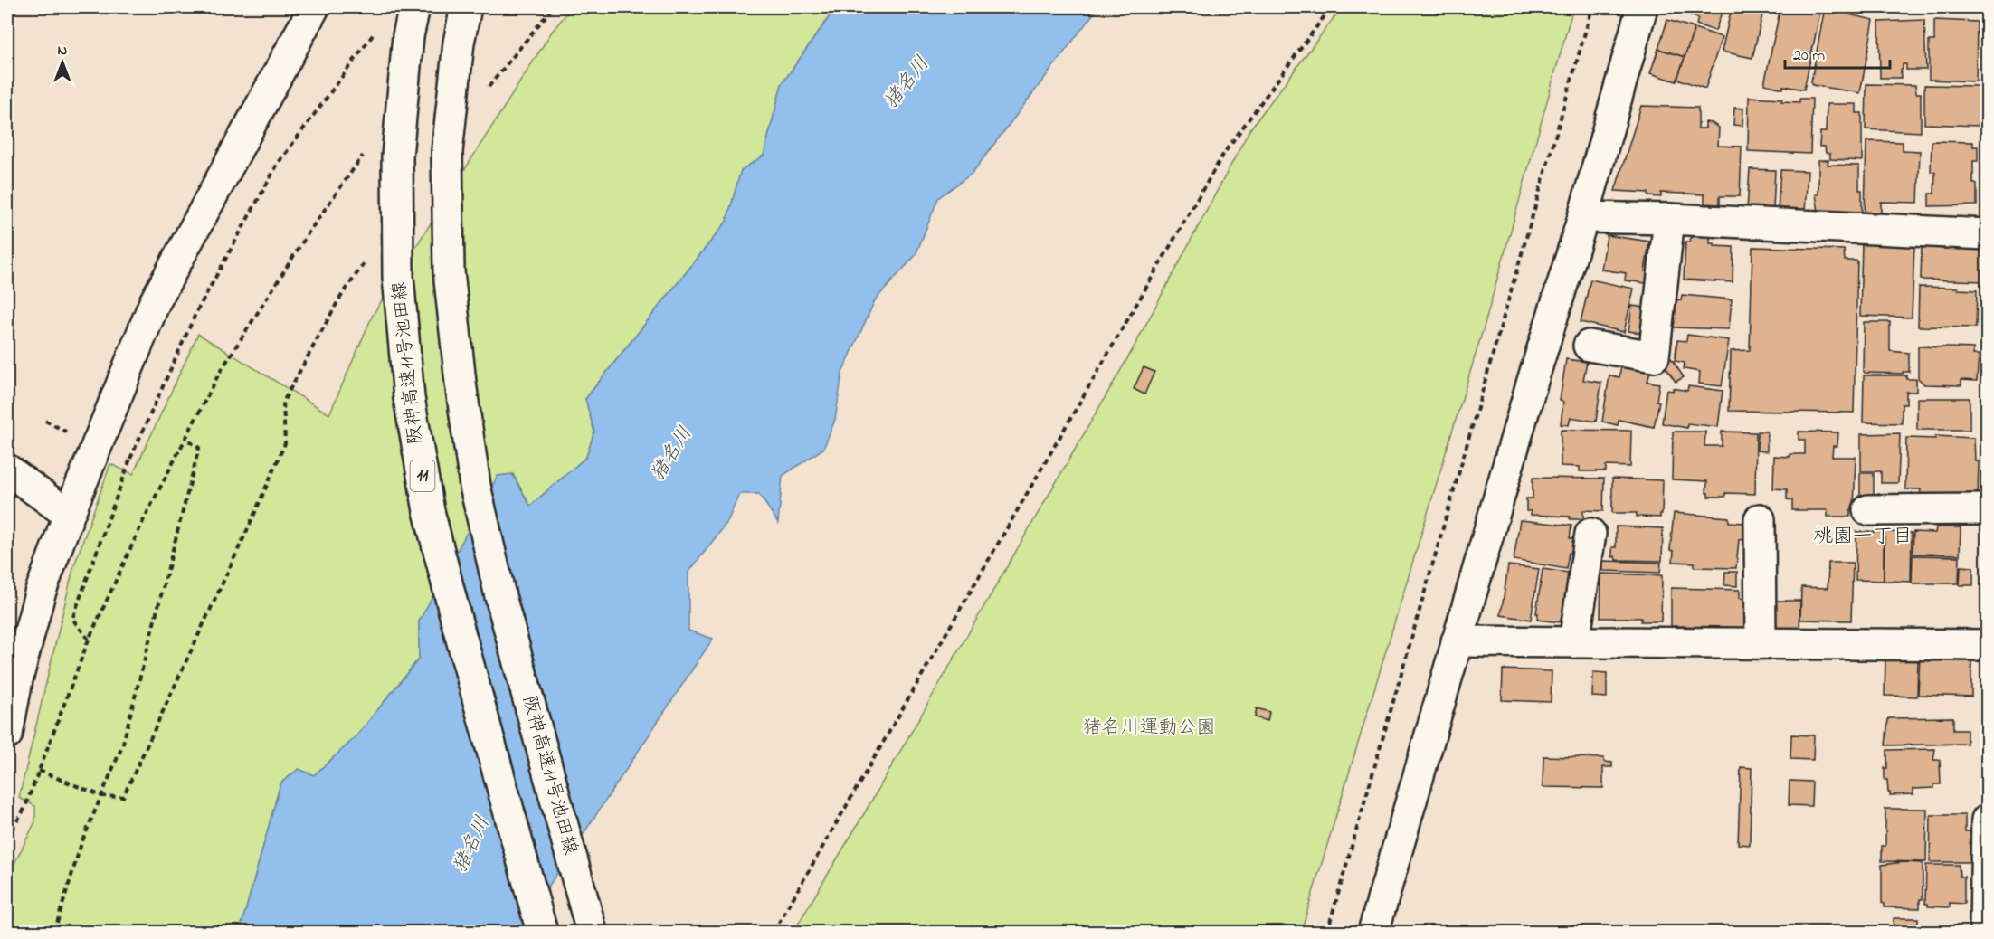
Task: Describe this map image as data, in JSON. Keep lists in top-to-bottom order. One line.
{"streets":{"main road":["阪神高速11号池田線","11"]},"districts":["桃園一丁目"],"water":["猪名川"],"parks":["猪名川運動公園"],"scale_bar":"20 m","north":"top"}
